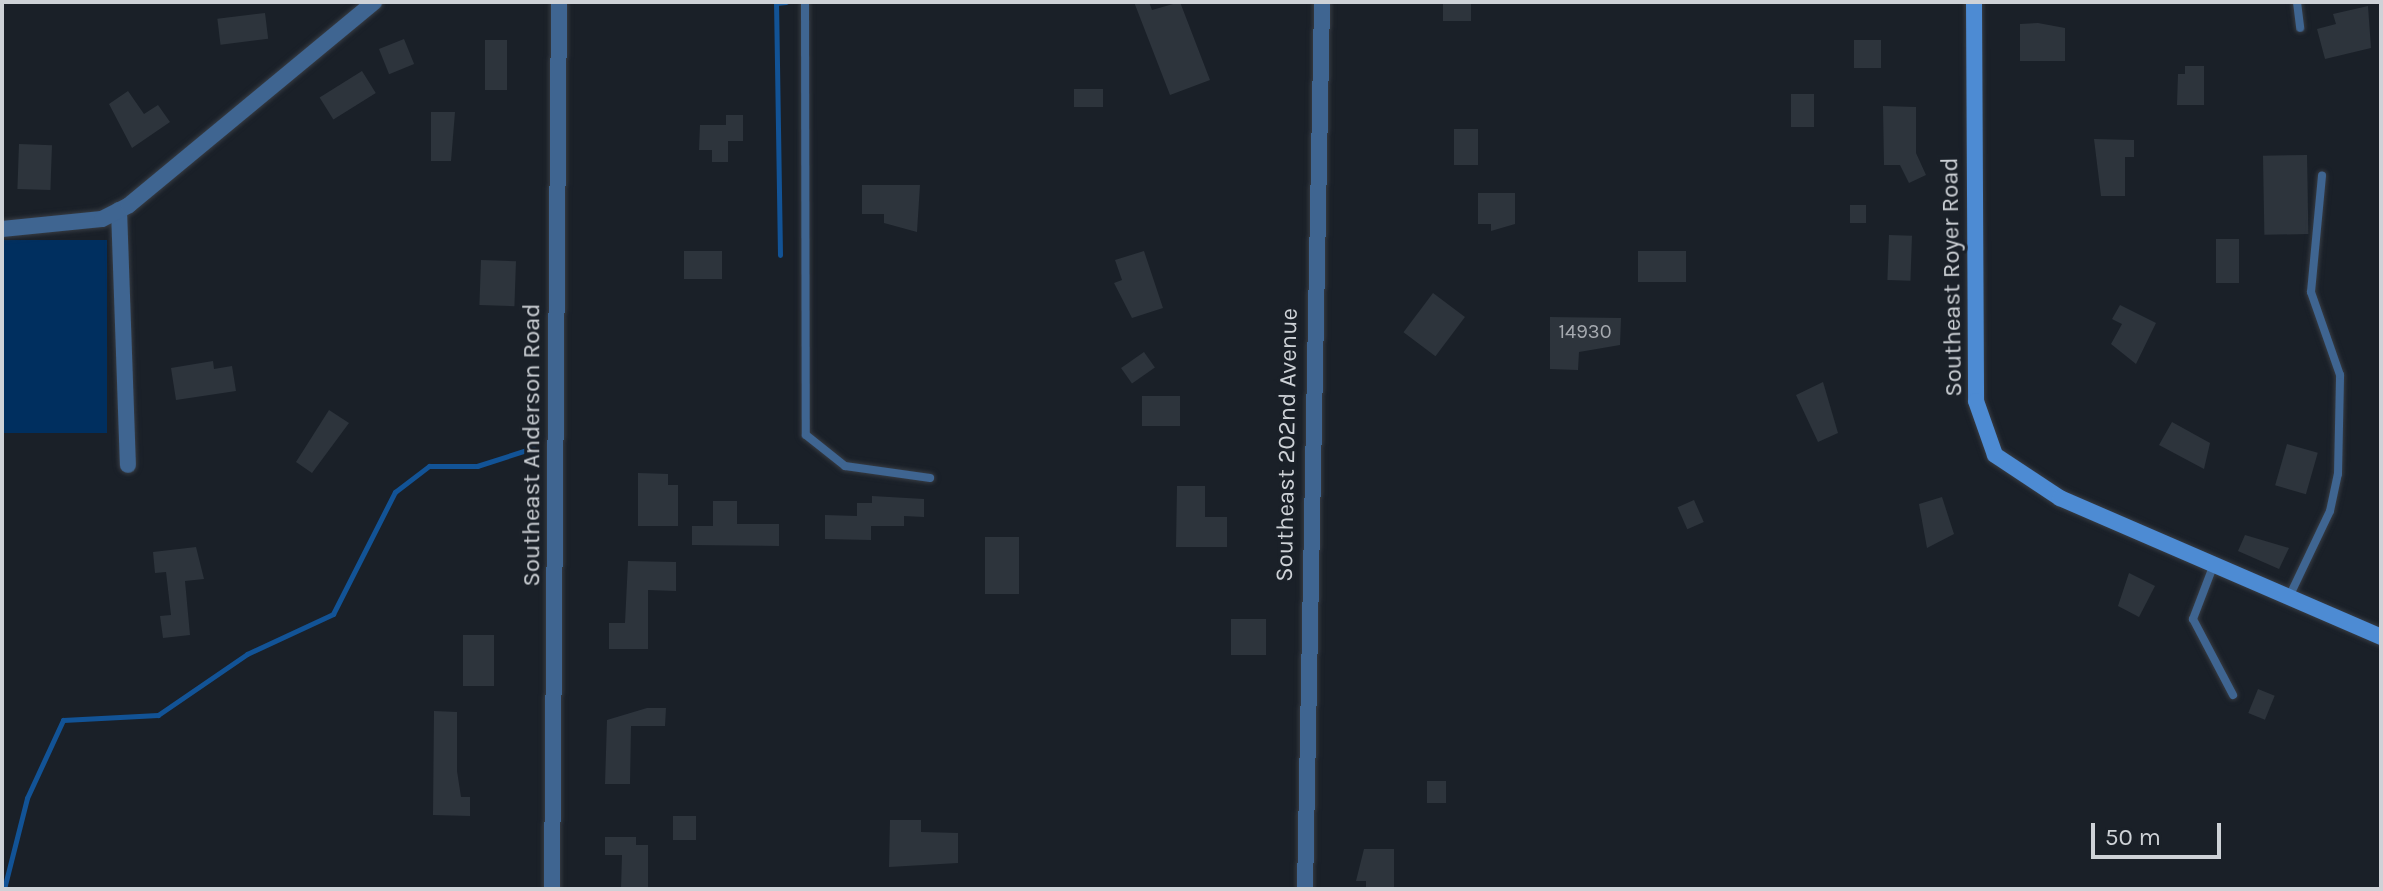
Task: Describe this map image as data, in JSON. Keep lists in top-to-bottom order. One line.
{"streets":{"street":["Southeast Royer Road","Southeast Anderson Road","Southeast 202nd Avenue"]},"house_numbers":["14930"],"scale_bar":"50 m"}
